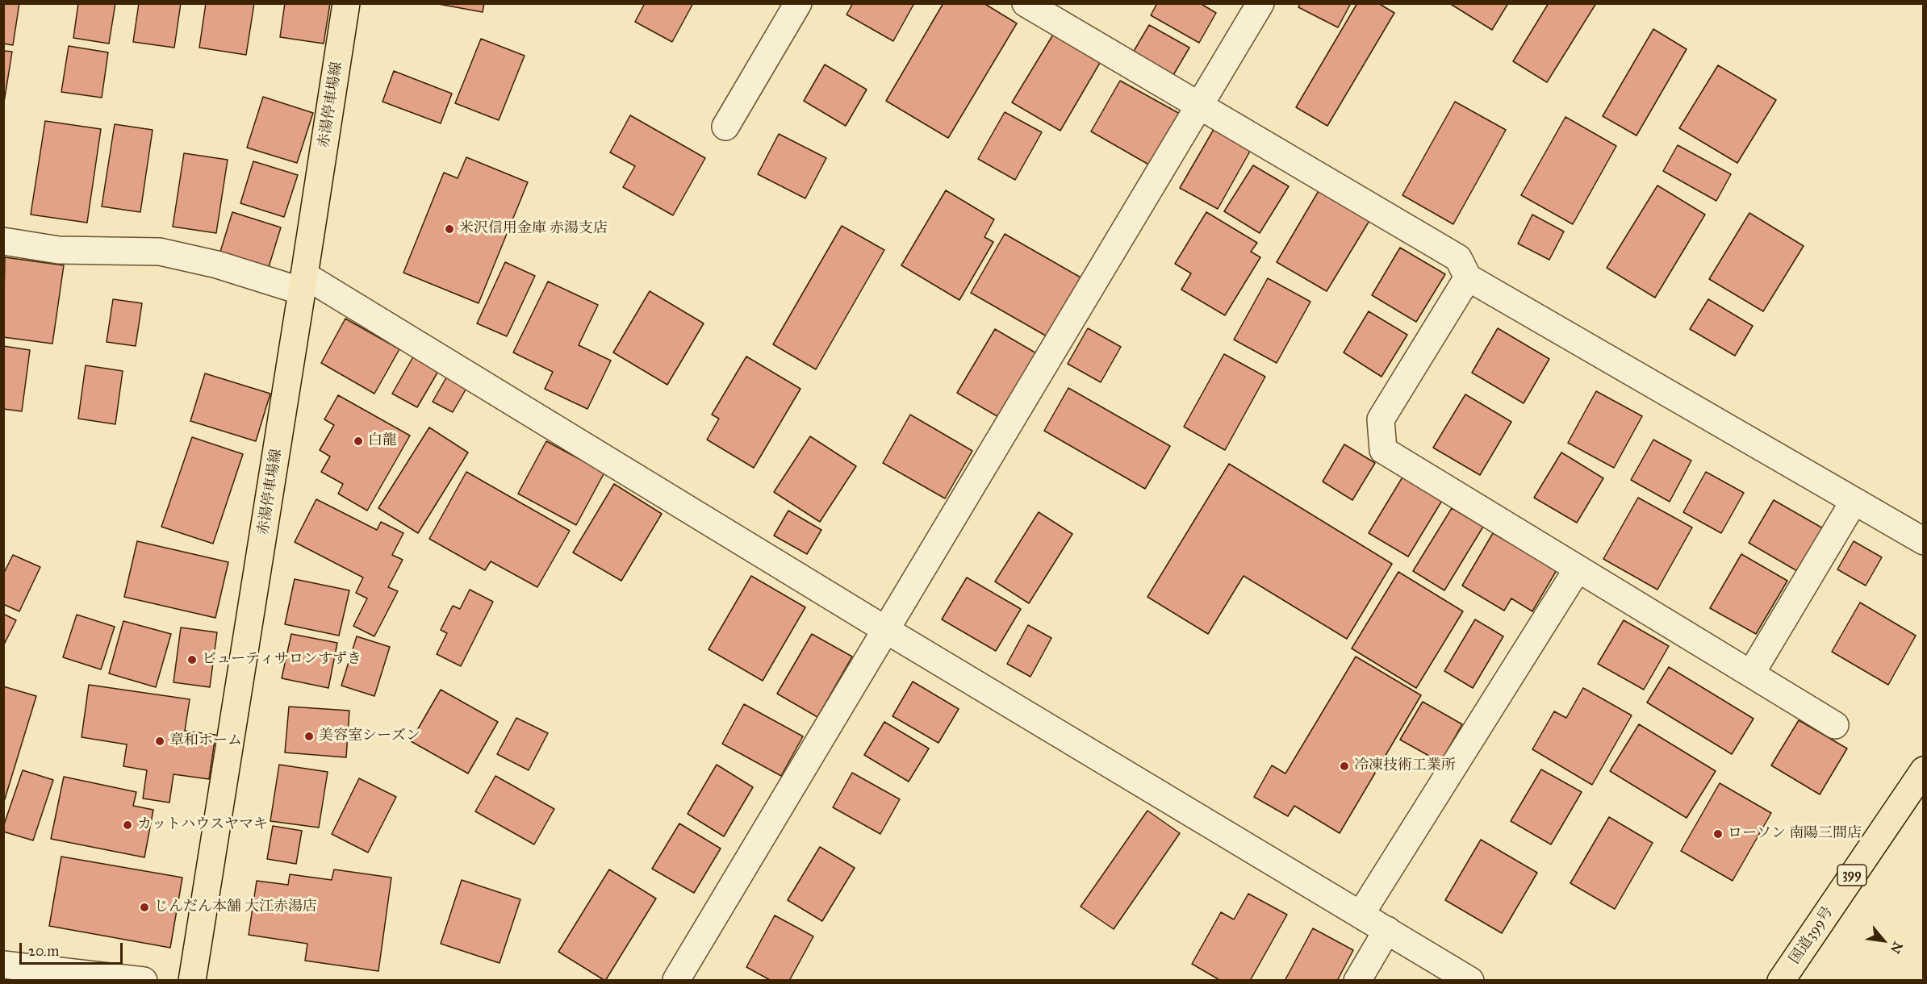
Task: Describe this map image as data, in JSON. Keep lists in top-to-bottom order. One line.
{"streets":{"main road":["赤湯停車場線","399","国道399号"]},"places":["米沢信用金庫 赤湯支店","白龍","ビューティサロンすずき","美容室シーズン","章和ホーム","冷凍技術工業所","カットハウスヤマキ","ローソン 南陽三間店","じんだん本舗 大江赤湯店"],"scale_bar":"20 m","north":"bottom right"}
